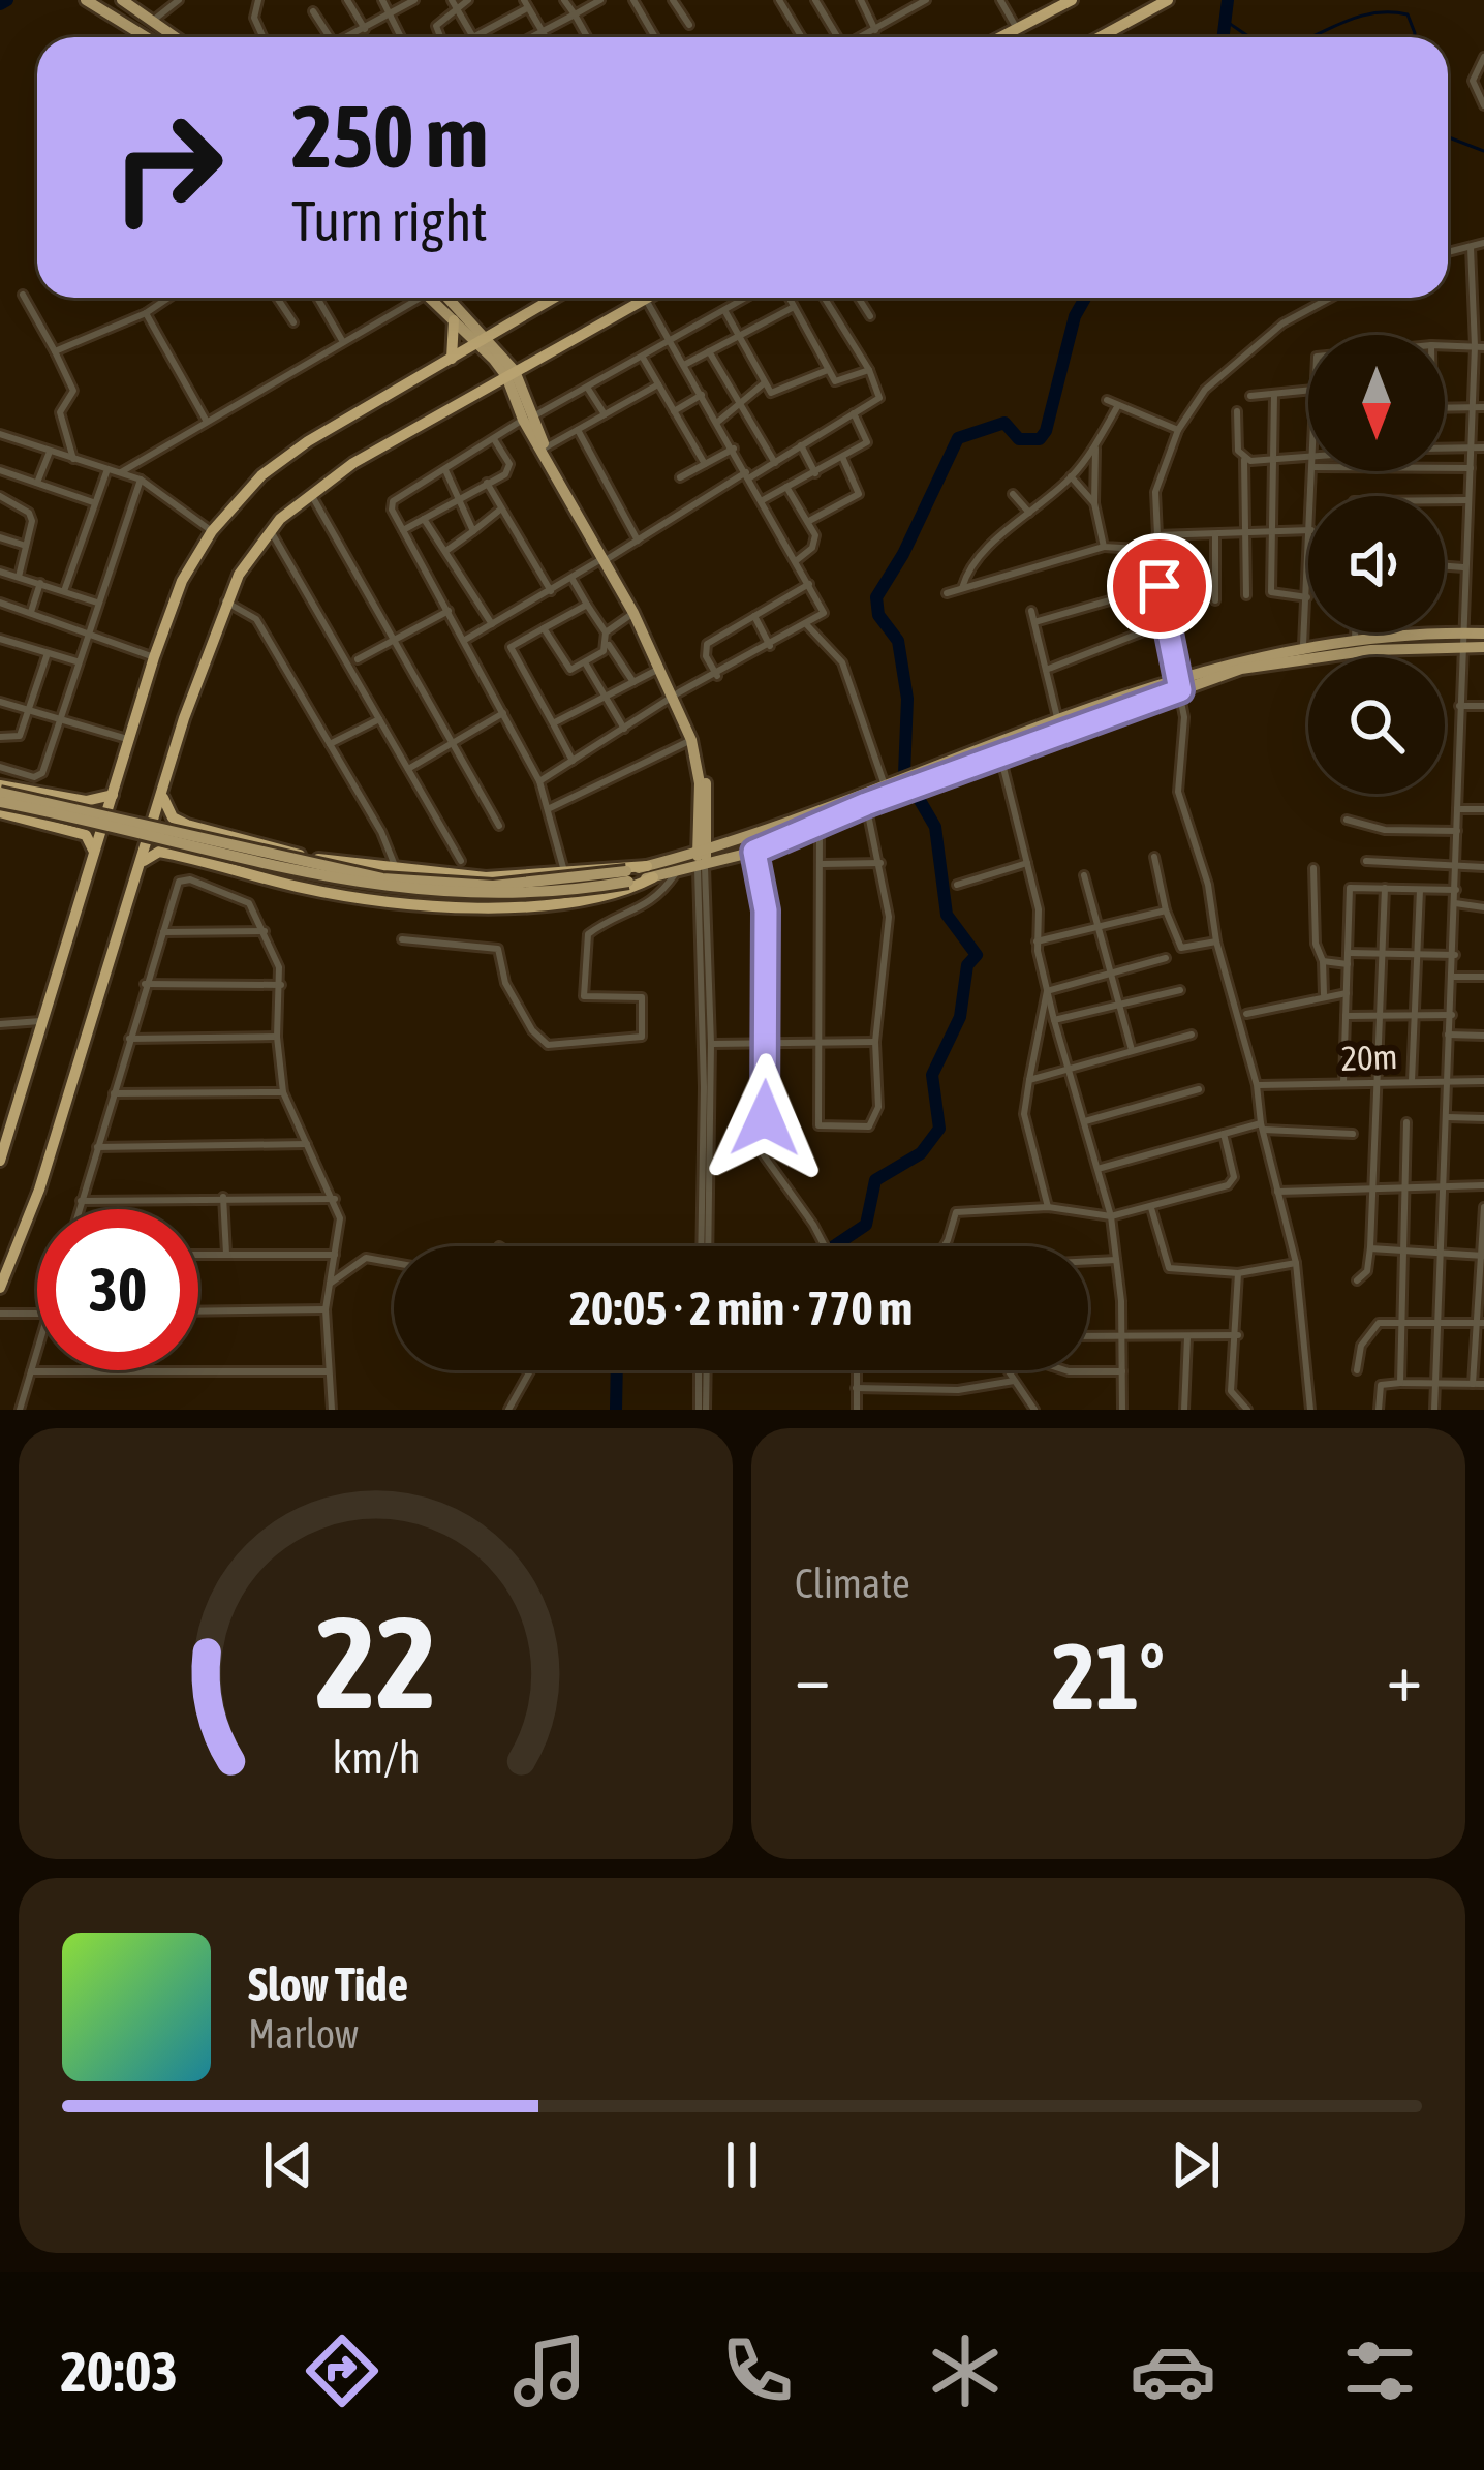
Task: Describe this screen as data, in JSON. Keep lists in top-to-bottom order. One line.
{"streets":{"street":["20m"]},"north":"bottom","page":{"turn":["250 m","Turn right"],"limit":"30","trip":"20:05 · 2 min · 770 m","tile":"Climate","heat":["−","21°","+"],"song":["Slow Tide","Marlow"],"tabs":"20:03","gauge":["22","km/h"]}}
